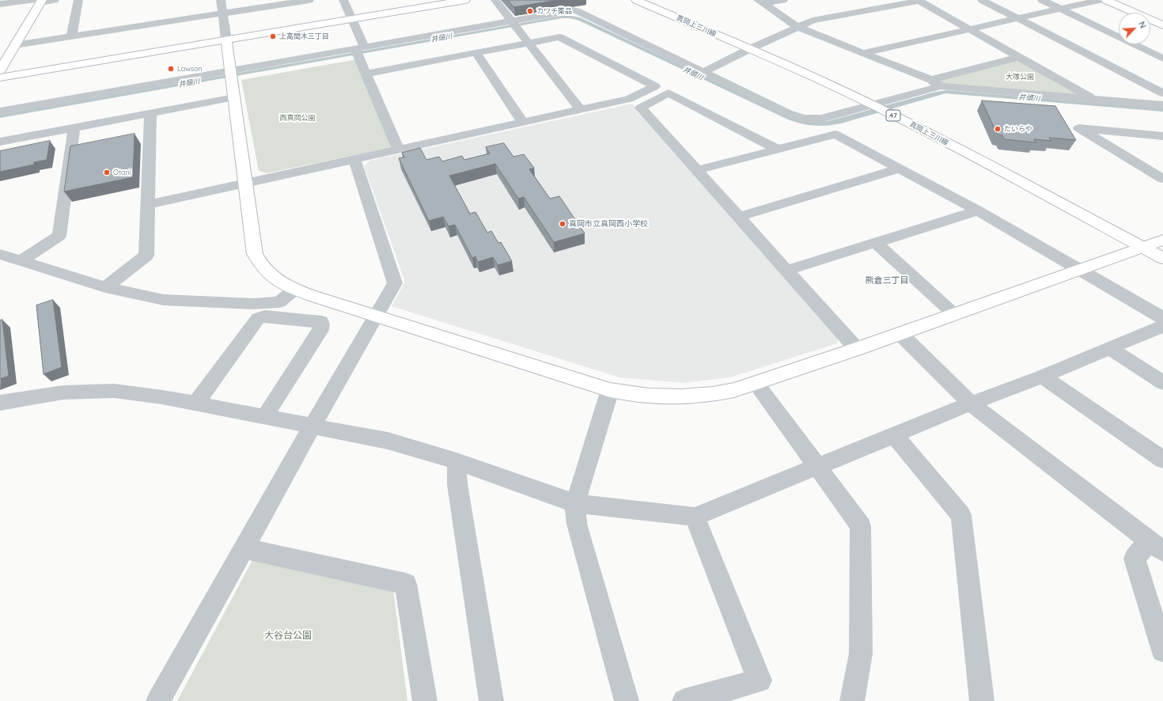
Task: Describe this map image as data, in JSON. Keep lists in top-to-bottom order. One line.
{"streets":{"street":["真岡上三川線","47"]},"districts":["熊倉三丁目"],"water":["井頭川"],"parks":["大塚公園","西真岡公園","大谷台公園"],"places":["カワチ薬品","上高間木三丁目","Lawson","たいらや","Otani","真岡市立真岡西小学校"],"north":"top right"}
